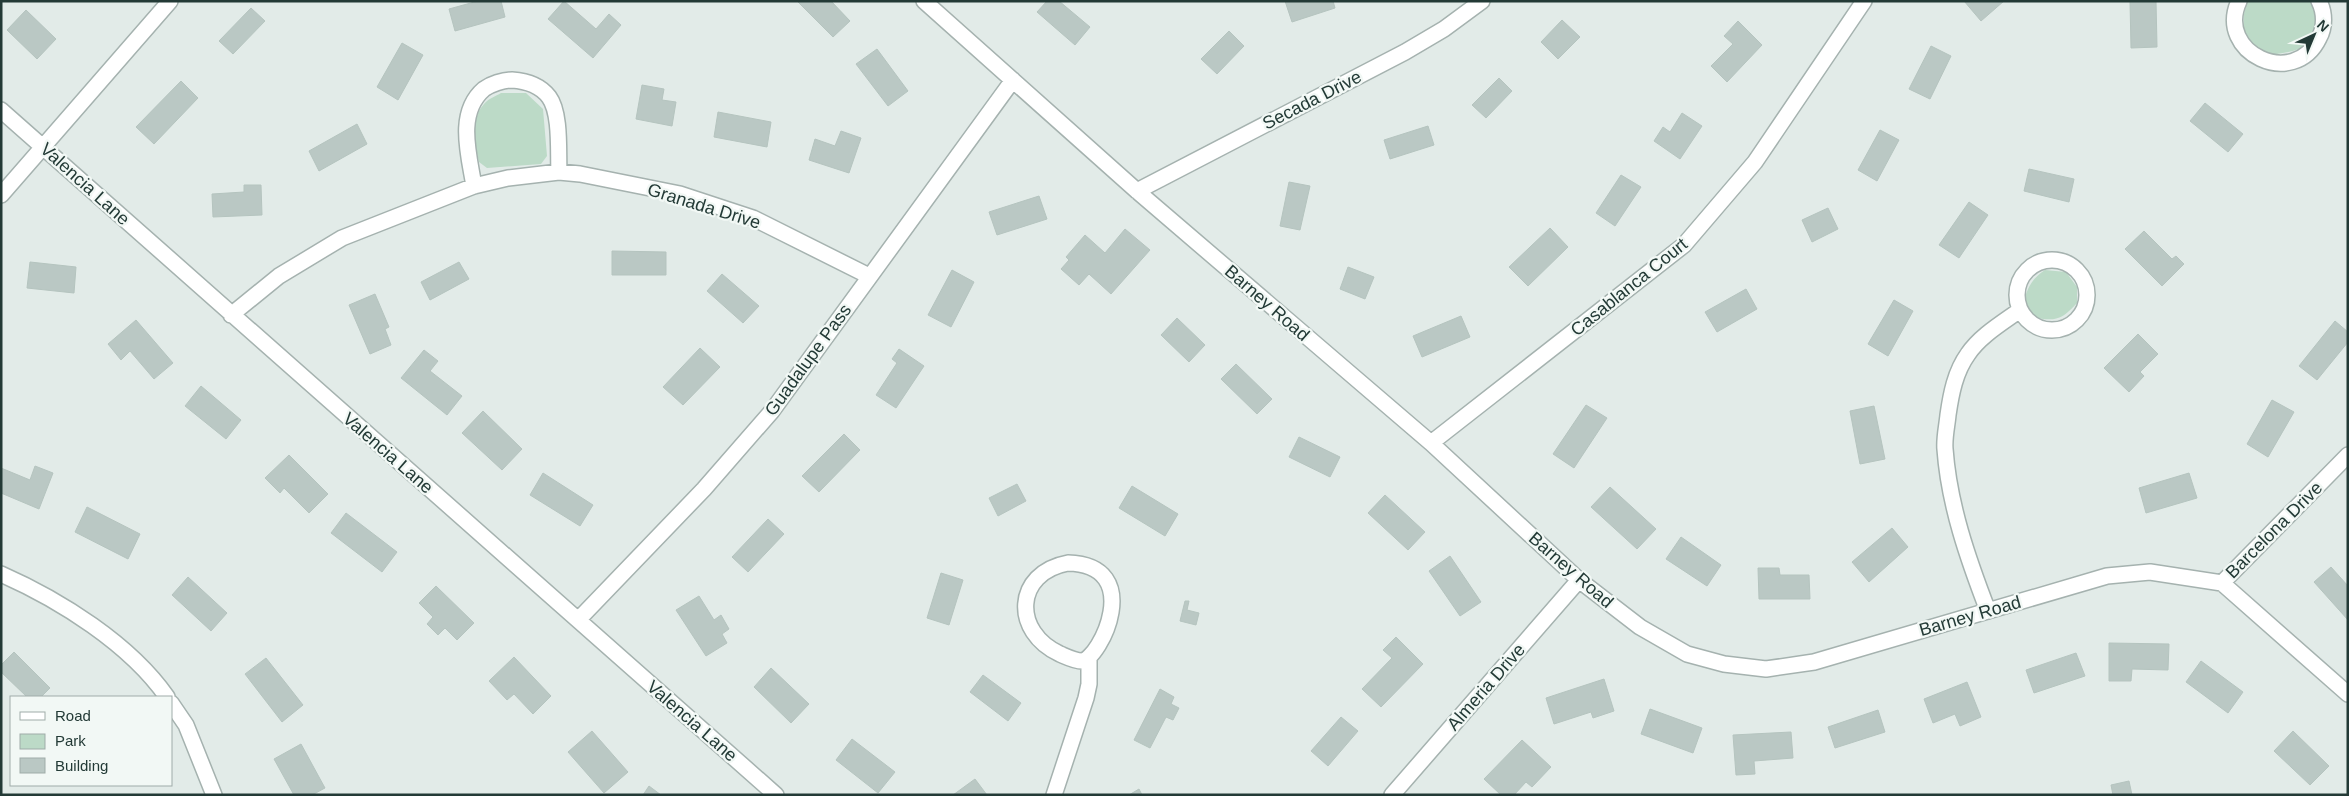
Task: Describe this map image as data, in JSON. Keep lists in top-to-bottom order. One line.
{"streets":{"street":["Secada Drive","Valencia Lane","Granada Drive","Casablanca Court","Barney Road","Guadalupe Pass","Barcelona Drive","Almeria Drive"]},"crossings":[["Secada Drive","Barney Road"],["Valencia Lane","Granada Drive"],["Valencia Lane","Guadalupe Pass"],["Granada Drive","Guadalupe Pass"],["Casablanca Court","Barney Road"],["Barney Road","Guadalupe Pass"],["Barney Road","Barcelona Drive"],["Barney Road","Almeria Drive"]],"legend":["Road","Park","Building"],"north":"top right"}
